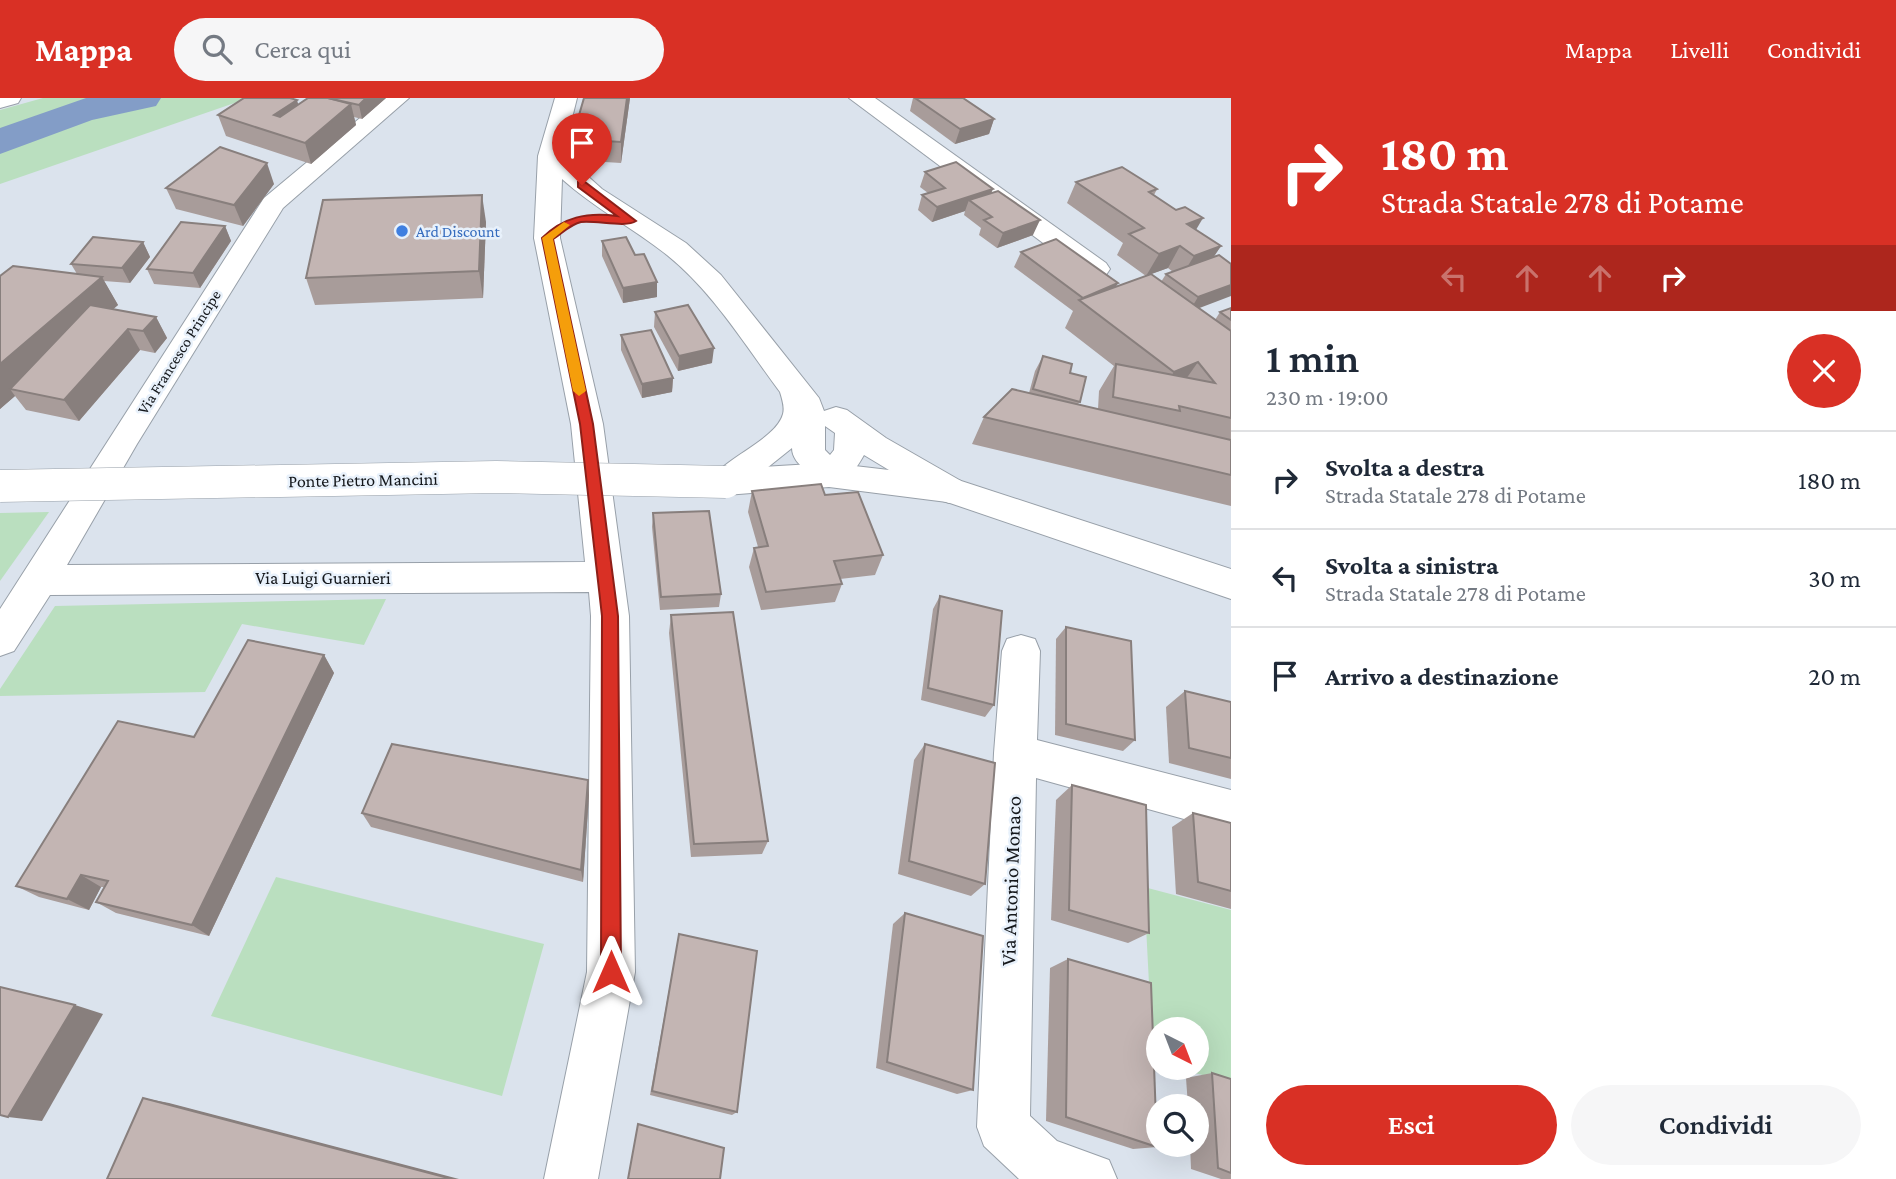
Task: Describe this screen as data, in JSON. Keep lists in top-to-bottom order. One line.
{"streets":{"street":["Via Francesco Principe","Ponte Pietro Mancini","Via Luigi Guarnieri","Via Antonio Monaco"]},"crossings":[["Via Francesco Principe","Via Luigi Guarnieri"]],"places":["Ard Discount"],"north":"bottom right","page":{"header":"Mappa","search":"Cerca qui","nav":["Mappa","Livelli","Condividi"],"turn":["180 m","Strada Statale 278 di Potame"],"heading":["1 min","230 m · 19:00"],"list":[{"name":"Svolta a destra","note":"Strada Statale 278 di Potame","value":"180 m"},{"name":"Svolta a sinistra","note":"Strada Statale 278 di Potame","value":"30 m"},{"name":"Arrivo a destinazione","value":"20 m"}],"buttons":["Esci","Condividi"]}}
